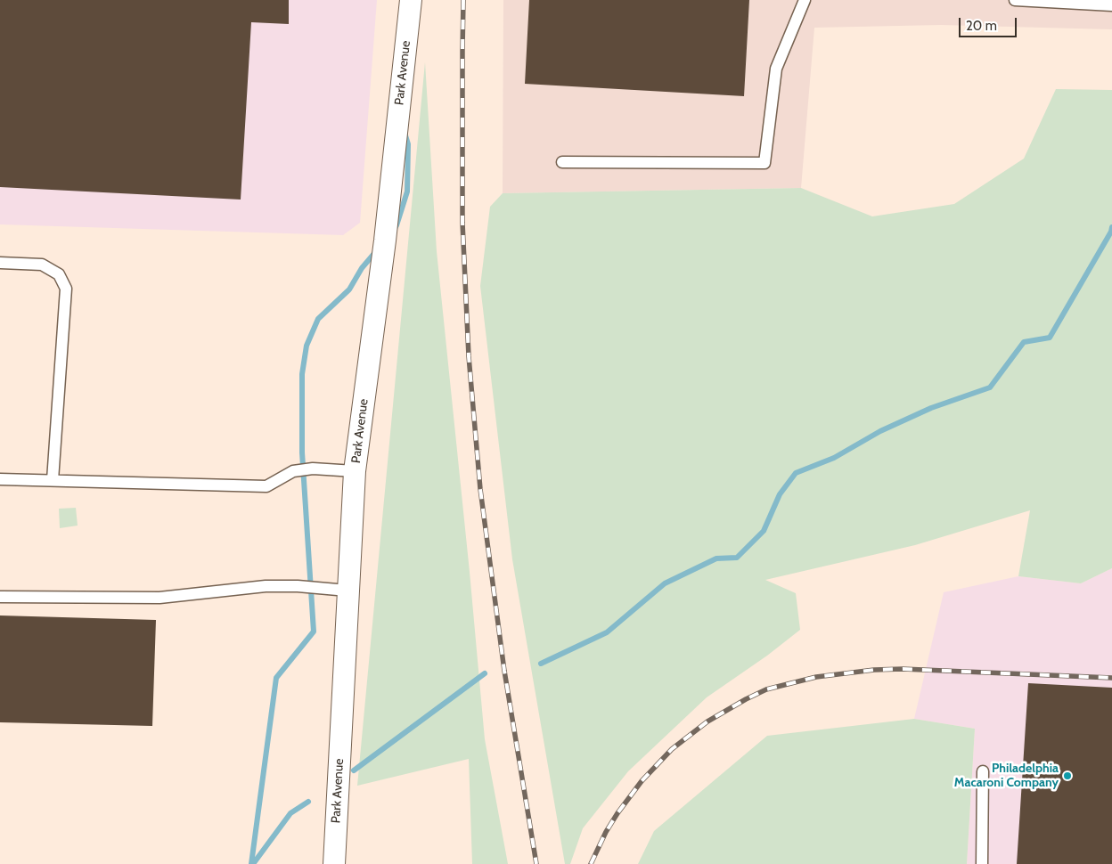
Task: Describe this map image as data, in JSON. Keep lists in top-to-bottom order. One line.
{"streets":{"street":["Park Avenue"]},"places":["Philadelphia Macaroni Company"],"scale_bar":"20 m"}
